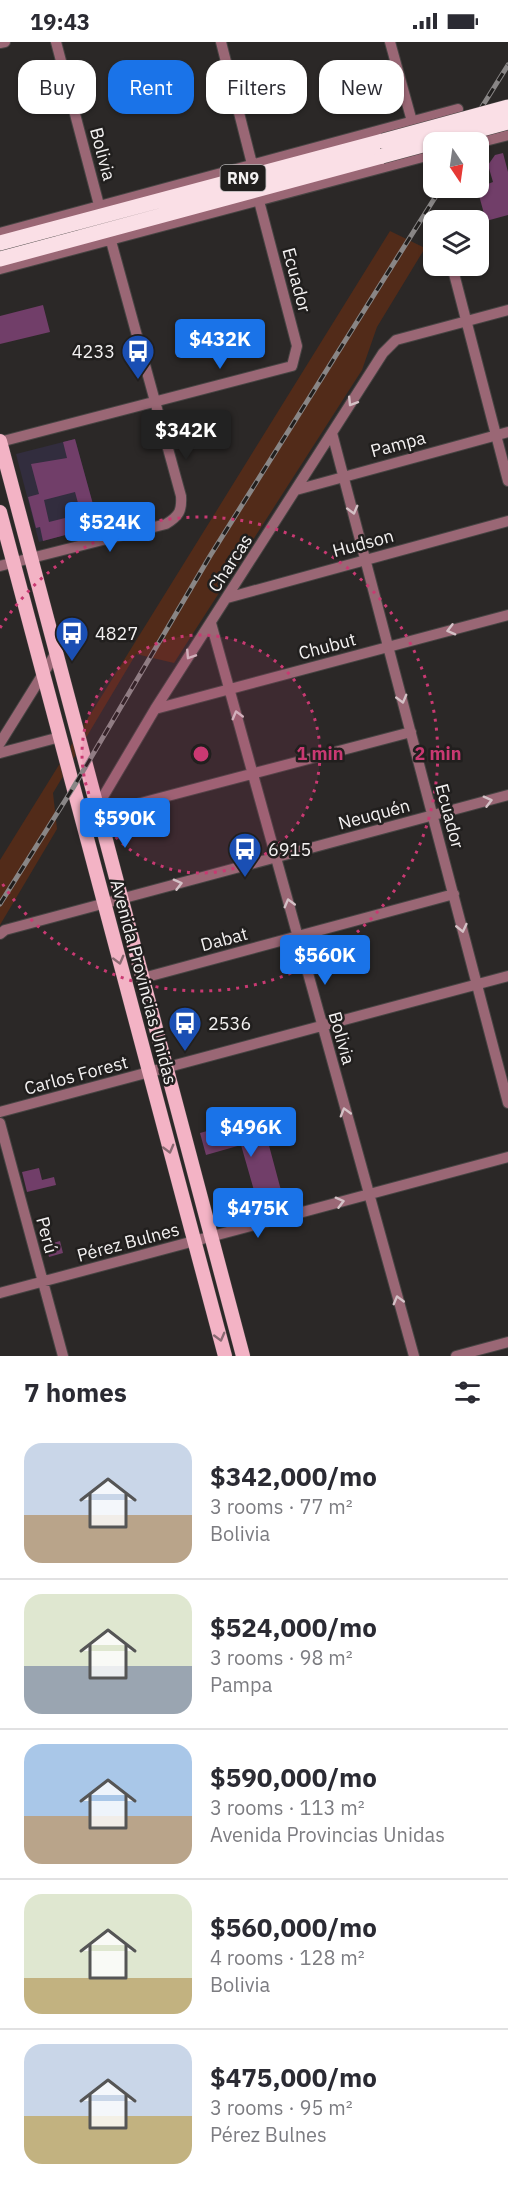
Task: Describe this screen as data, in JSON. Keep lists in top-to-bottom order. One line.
{"streets":{"highway":["RN9"],"main road":["Avenida Provincias Unidas"],"street":["Bolivia","Ecuador","Pampa","Hudson","Charcas","Chubut","Neuquén","Dabat","Carlos Forest","Perú","Pérez Bulnes"]},"crossings":[["Bolivia","Charcas"],["Bolivia","Chubut"],["Bolivia","Neuquén"],["Bolivia","Dabat"],["Bolivia","Carlos Forest"],["Bolivia","Pérez Bulnes"],["Ecuador","Pampa"],["Ecuador","Hudson"],["Ecuador","Charcas"],["Ecuador","Chubut"],["Ecuador","Neuquén"],["Ecuador","Dabat"],["Ecuador","Carlos Forest"],["Pampa","Charcas"],["Hudson","Charcas"],["Charcas","Chubut"],["Charcas","Avenida Provincias Unidas"],["Neuquén","Avenida Provincias Unidas"],["Dabat","Avenida Provincias Unidas"],["Avenida Provincias Unidas","Carlos Forest"],["Avenida Provincias Unidas","Pérez Bulnes"],["Perú","Pérez Bulnes"]],"one_way":["Bolivia","Charcas"],"places":{"bus stop":["4233","4827","6915","2536"]},"north":"bottom","page":{"status":"19:43","chip":["Buy","Rent","Filters","New"],"price":["$432K","$342K","$524K","$590K","$560K","$496K","$475K"],"heading":"7 homes","list":[{"name":"$342,000/mo","note":"3 rooms · 77 m² · Bolivia"},{"name":"$524,000/mo","note":"3 rooms · 98 m² · Pampa"},{"name":"$590,000/mo","note":"3 rooms · 113 m² · Avenida Provincias Unidas"},{"name":"$560,000/mo","note":"4 rooms · 128 m² · Bolivia"},{"name":"$475,000/mo","note":"3 rooms · 95 m² · Pérez Bulnes"}]},"rings":["1 min","2 min"]}
